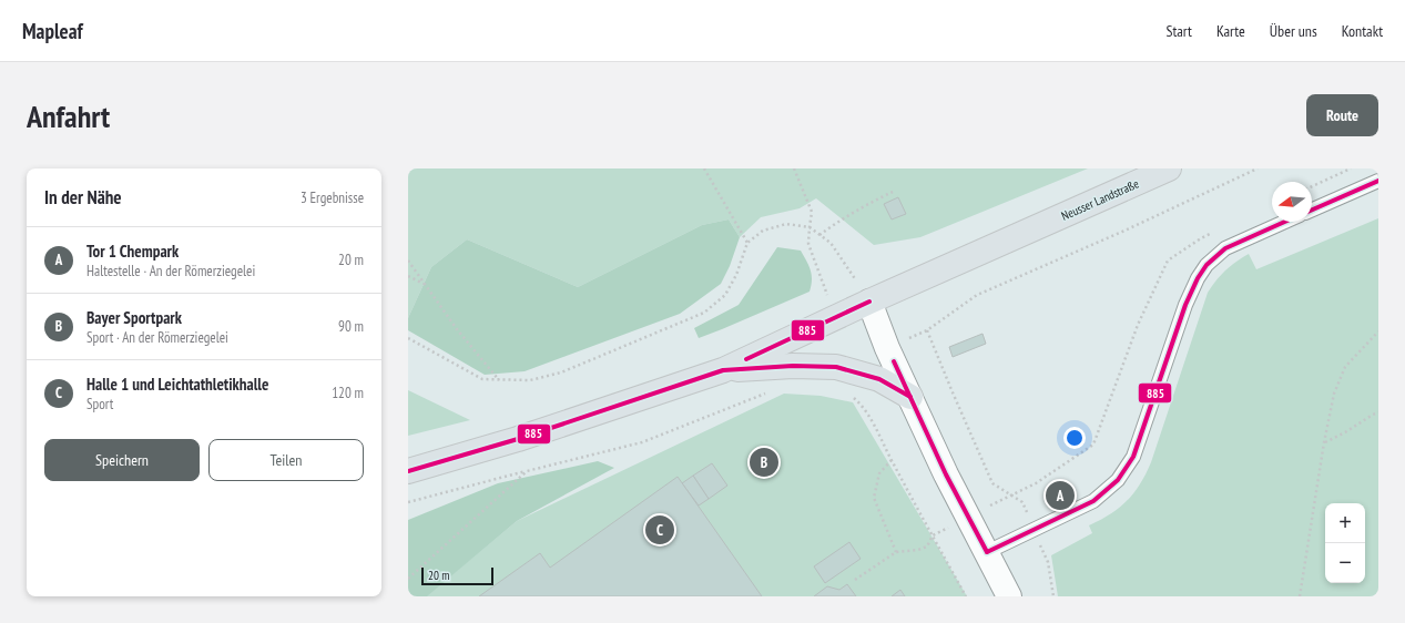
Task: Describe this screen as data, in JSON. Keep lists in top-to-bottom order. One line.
{"streets":{"main road":["Neusser Landstraße"]},"lines":["transit line 885"],"scale_bar":"20 m","north":"left","page":{"header":"Mapleaf","nav":["Start","Karte","Über uns","Kontakt"],"buttons":["Route",["Speichern","Teilen"]],"title":"Anfahrt","heading":["In der Nähe","3 Ergebnisse"],"list":[{"mark":"A","name":"Tor 1 Chempark","note":"Haltestelle · An der Römerziegelei","value":"20 m"},{"mark":"B","name":"Bayer Sportpark","note":"Sport · An der Römerziegelei","value":"90 m"},{"mark":"C","name":"Halle 1 und Leichtathletikhalle","note":"Sport","value":"120 m"}],"pins":["B","A","C"],"map_buttons":["+","−"],"scale":"20 m"}}
